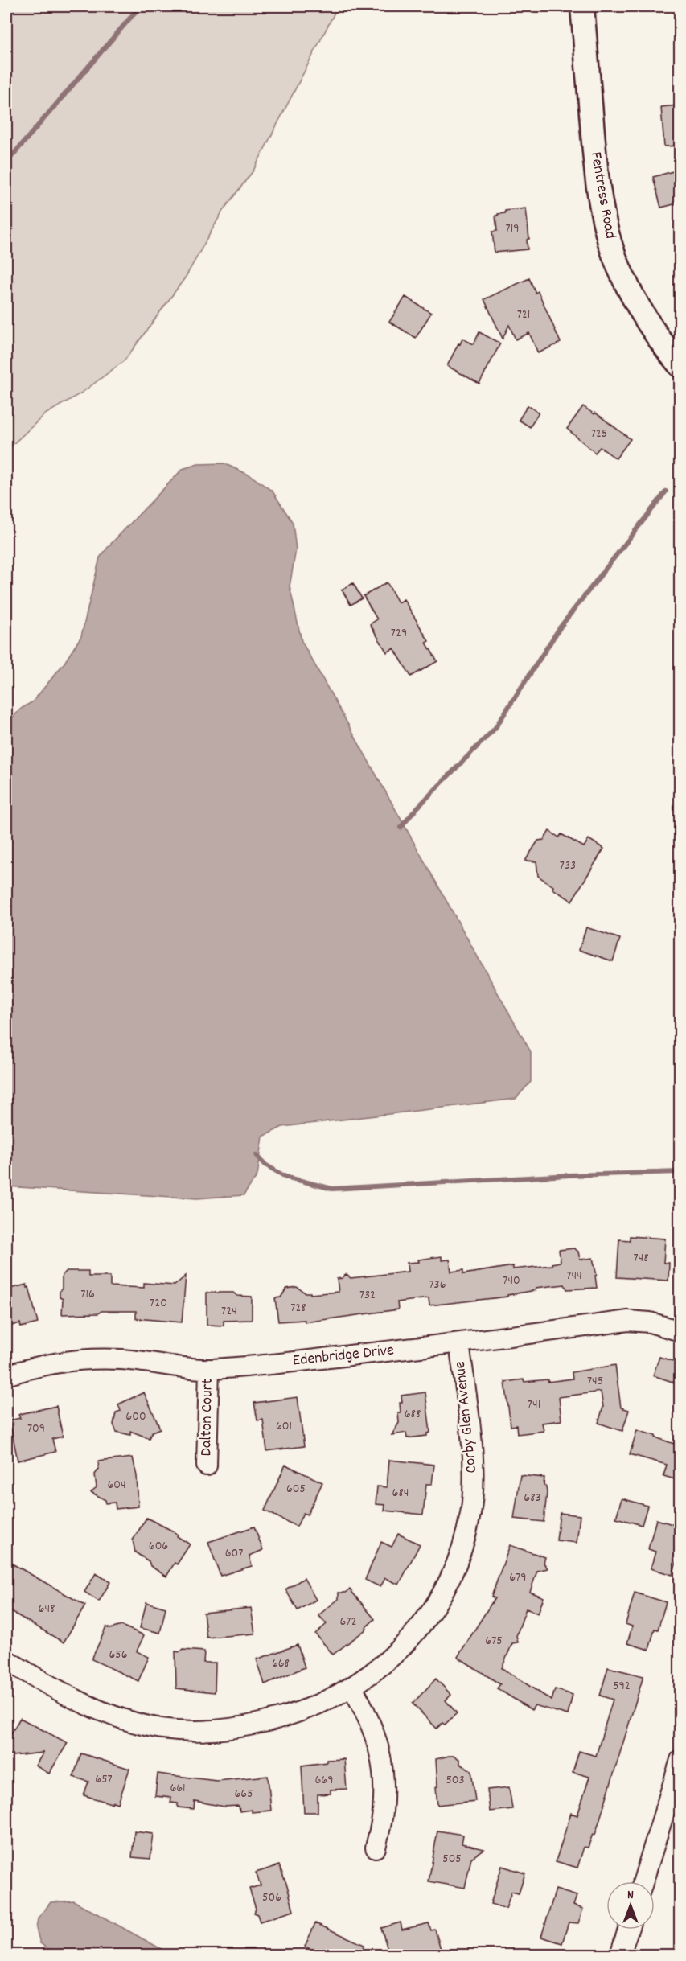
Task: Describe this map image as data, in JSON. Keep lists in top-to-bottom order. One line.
{"streets":{"street":["Fentress Road","Edenbridge Drive","Dalton Court","Corby Glen Avenue"]},"crossings":[["Edenbridge Drive","Dalton Court"],["Edenbridge Drive","Corby Glen Avenue"]],"house_numbers":["719","721","725","729","733","748","744","740","736","716","732","720","728","724","745","741","688","600","601","709","604","605","684","683","606","607","679","648","672","675","656","668","592","657","669","503","661","665","505","506"],"north":"top"}
